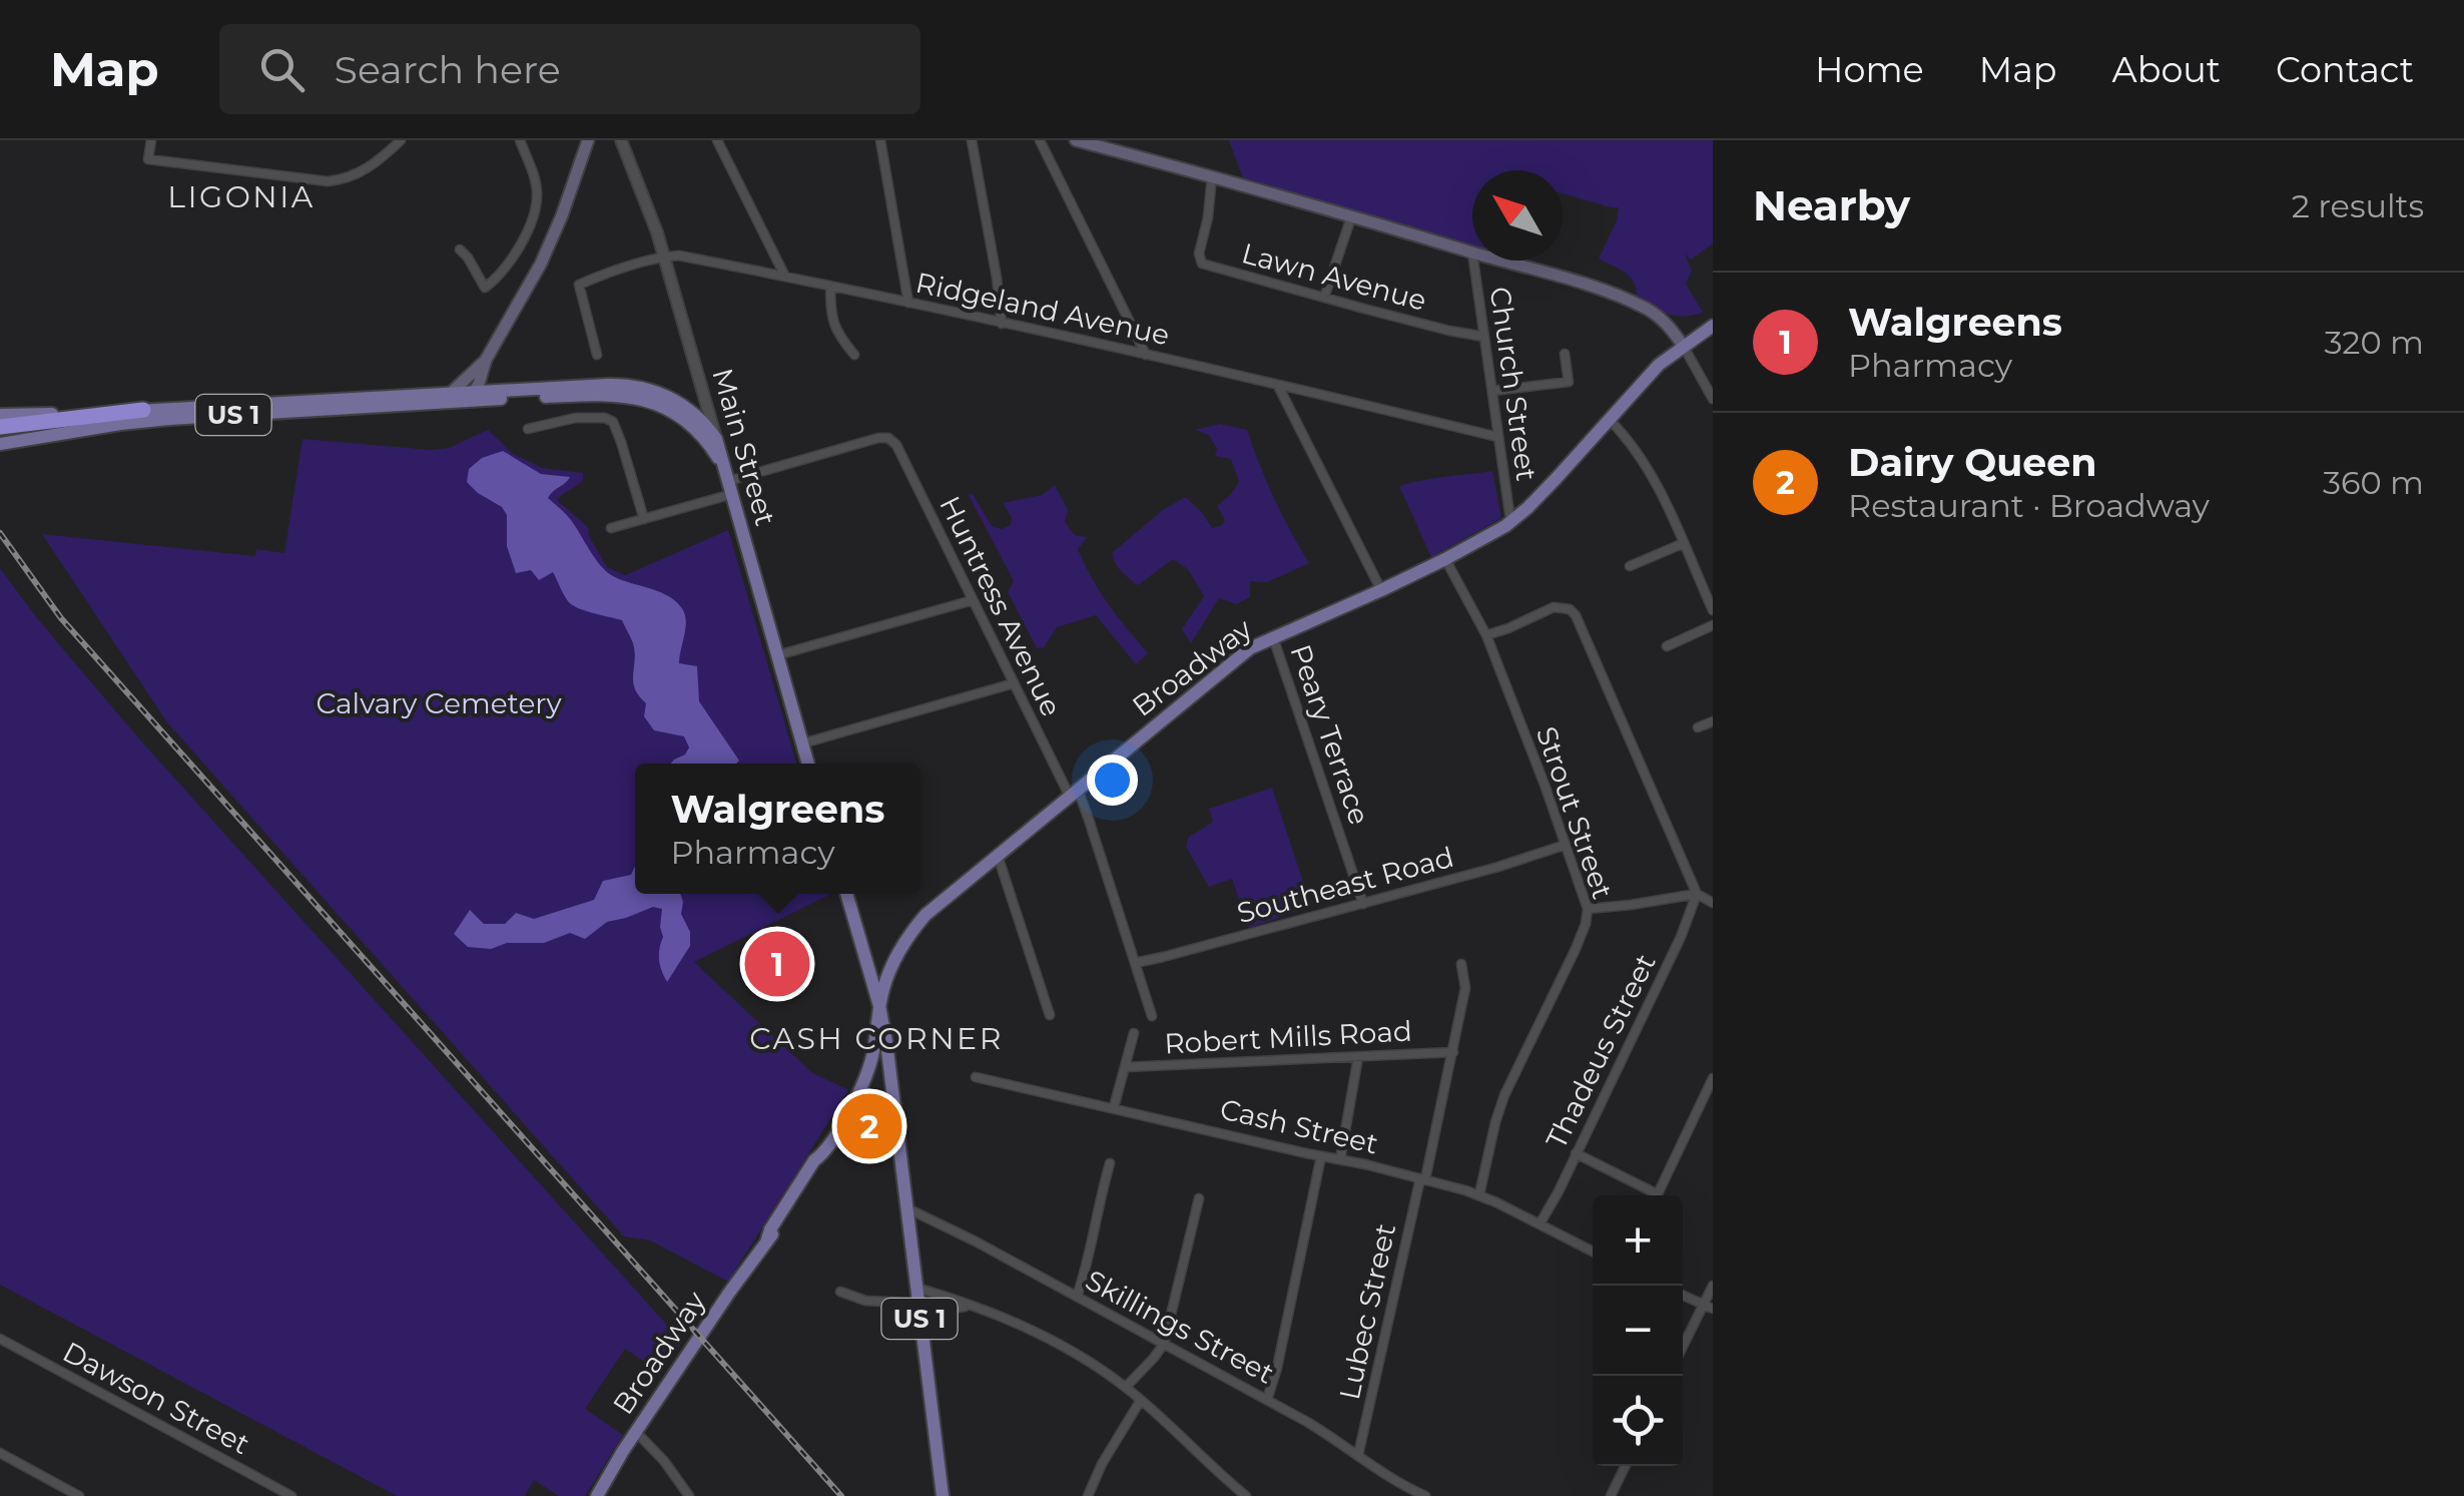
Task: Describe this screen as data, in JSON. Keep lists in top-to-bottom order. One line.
{"streets":{"highway":["US 1"],"main road":["Main Street","Broadway"],"street":["Lawn Avenue","Ridgeland Avenue","Church Street","Huntress Avenue","Peary Terrace","Strout Street","Southeast Road","Robert Mills Road","Thadeus Street","Cash Street","Lubec Street","Skillings Street","Dawson Street"]},"crossings":[["Lawn Avenue","Church Street"],["Ridgeland Avenue","Church Street"],["Ridgeland Avenue","Main Street"],["Church Street","Broadway"],["US 1","Main Street"],["US 1","Huntress Avenue"],["US 1","Broadway"],["US 1","Skillings Street"],["Main Street","Huntress Avenue"],["Huntress Avenue","Broadway"],["Huntress Avenue","Southeast Road"],["Broadway","Peary Terrace"],["Broadway","Strout Street"],["Peary Terrace","Southeast Road"],["Strout Street","Southeast Road"],["Strout Street","Cash Street"],["Robert Mills Road","Lubec Street"],["Thadeus Street","Cash Street"],["Cash Street","Lubec Street"],["Lubec Street","Skillings Street"]],"districts":["LIGONIA","CASH CORNER"],"parks":["Calvary Cemetery"],"north":"top left","page":{"header":"Map","search":"Search here","nav":["Home","Map","About","Contact"],"heading":["Nearby","2 results"],"list":[{"mark":"1","name":"Walgreens","note":"Pharmacy","value":"320 m"},{"mark":"2","name":"Dairy Queen","note":"Restaurant · Broadway","value":"360 m"}],"popup":["Walgreens","Pharmacy"],"pins":["1","2"],"map_buttons":["+","−"]}}
